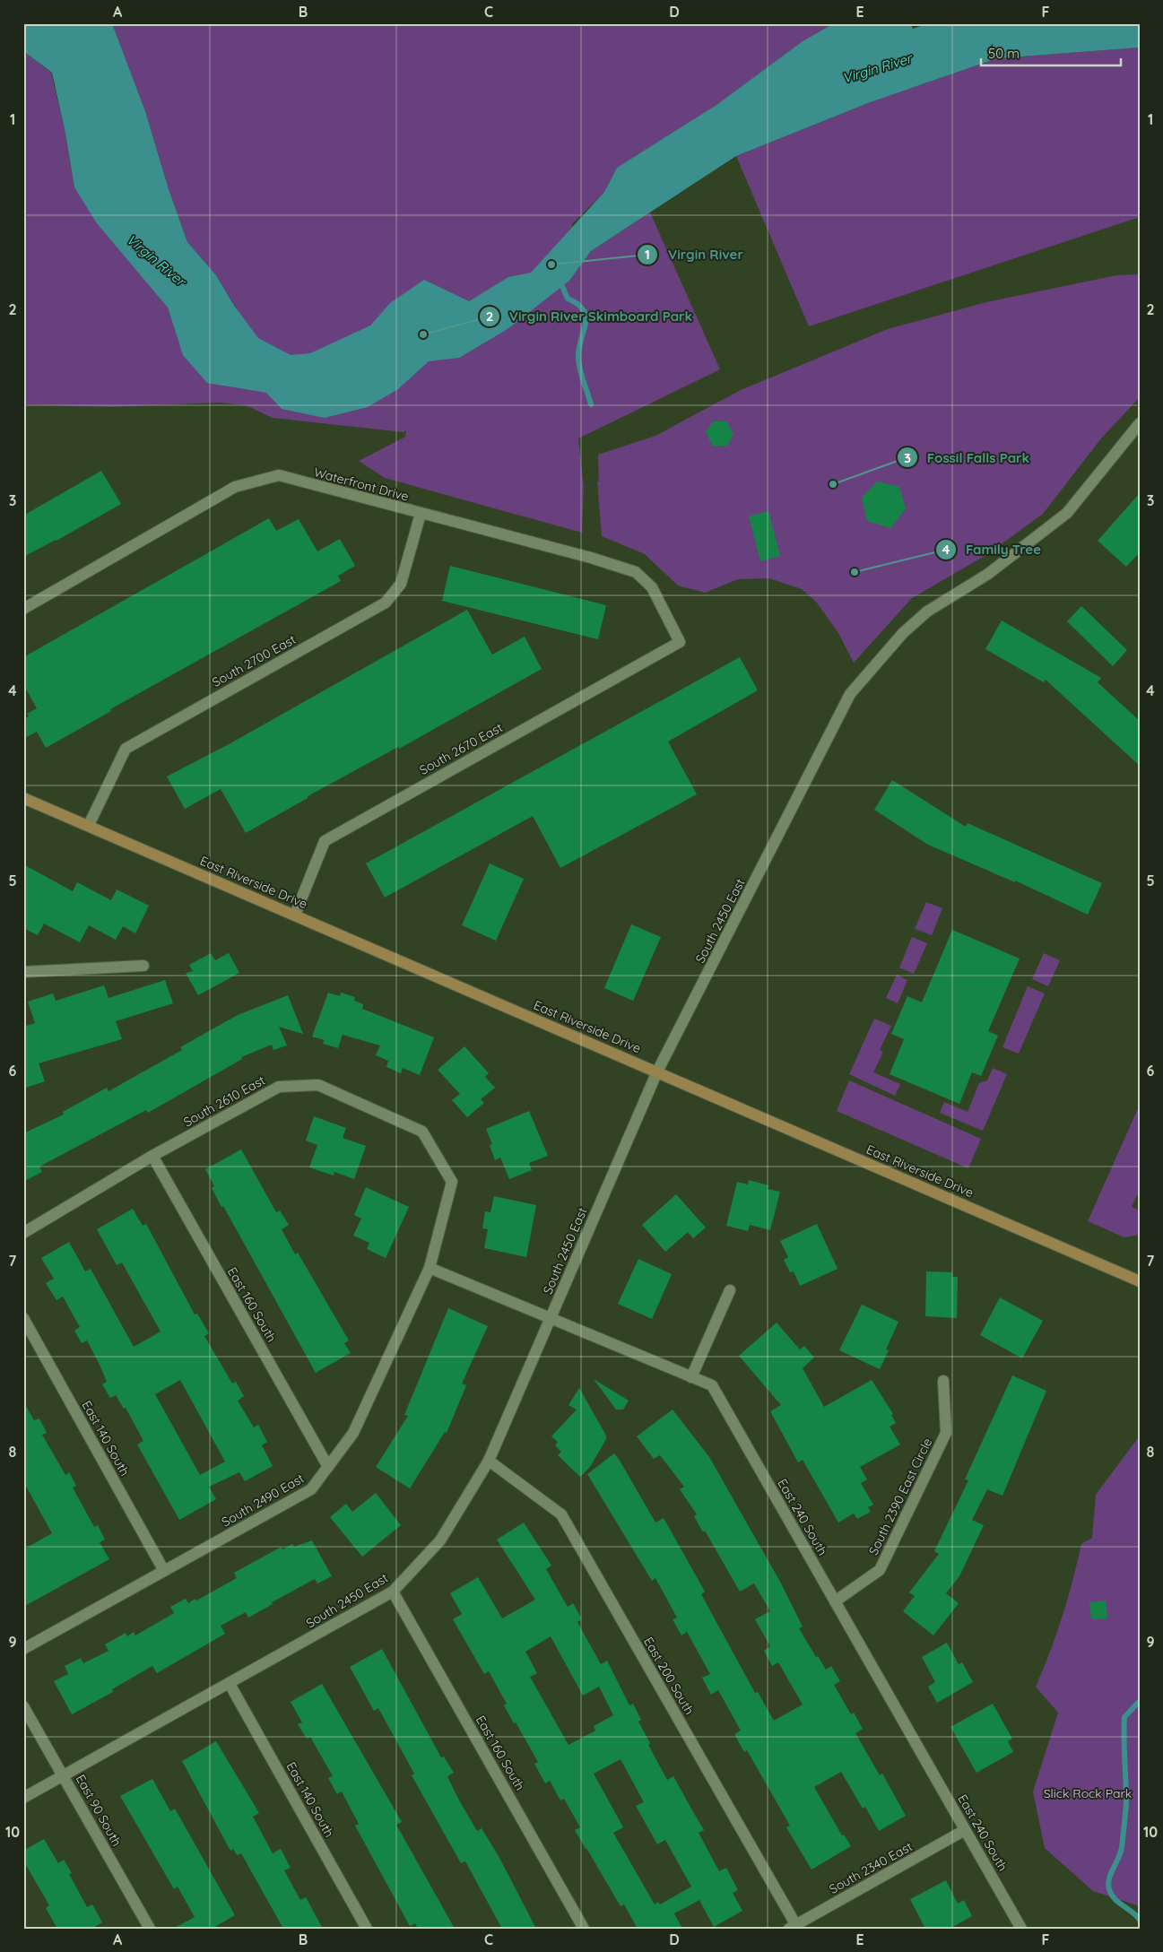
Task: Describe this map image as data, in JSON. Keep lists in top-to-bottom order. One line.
{"streets":{"main road":["East Riverside Drive"],"street":["Waterfront Drive","South 2700 East","South 2670 East","South 2450 East","South 2610 East","East 160 South","East 140 South","South 2390 East Circle","South 2490 East","East 240 South","East 200 South","East 90 South","South 2340 East"]},"crossings":[["Waterfront Drive","South 2700 East"],["Waterfront Drive","South 2670 East"],["South 2700 East","East Riverside Drive"],["South 2670 East","East Riverside Drive"],["East Riverside Drive","South 2450 East"],["South 2450 East","East 160 South"],["South 2450 East","East 140 South"],["South 2450 East","East 240 South"],["South 2450 East","East 200 South"],["South 2450 East","East 90 South"],["South 2610 East","East 160 South"],["South 2610 East","South 2490 East"],["East 160 South","South 2490 East"],["East 140 South","South 2490 East"],["South 2390 East Circle","East 240 South"],["South 2490 East","East 240 South"],["East 240 South","South 2340 East"],["East 200 South","South 2340 East"]],"water":["Virgin River"],"parks":["Slick Rock Park"],"places":["Virgin River","Virgin River Skimboard Park","Fossil Falls Park","Family Tree"],"scale_bar":"50 m","grid":{"columns":["A","B","C","D","E","F"],"rows":["1","2","3","4","5","6","7","8","9","10"]}}
